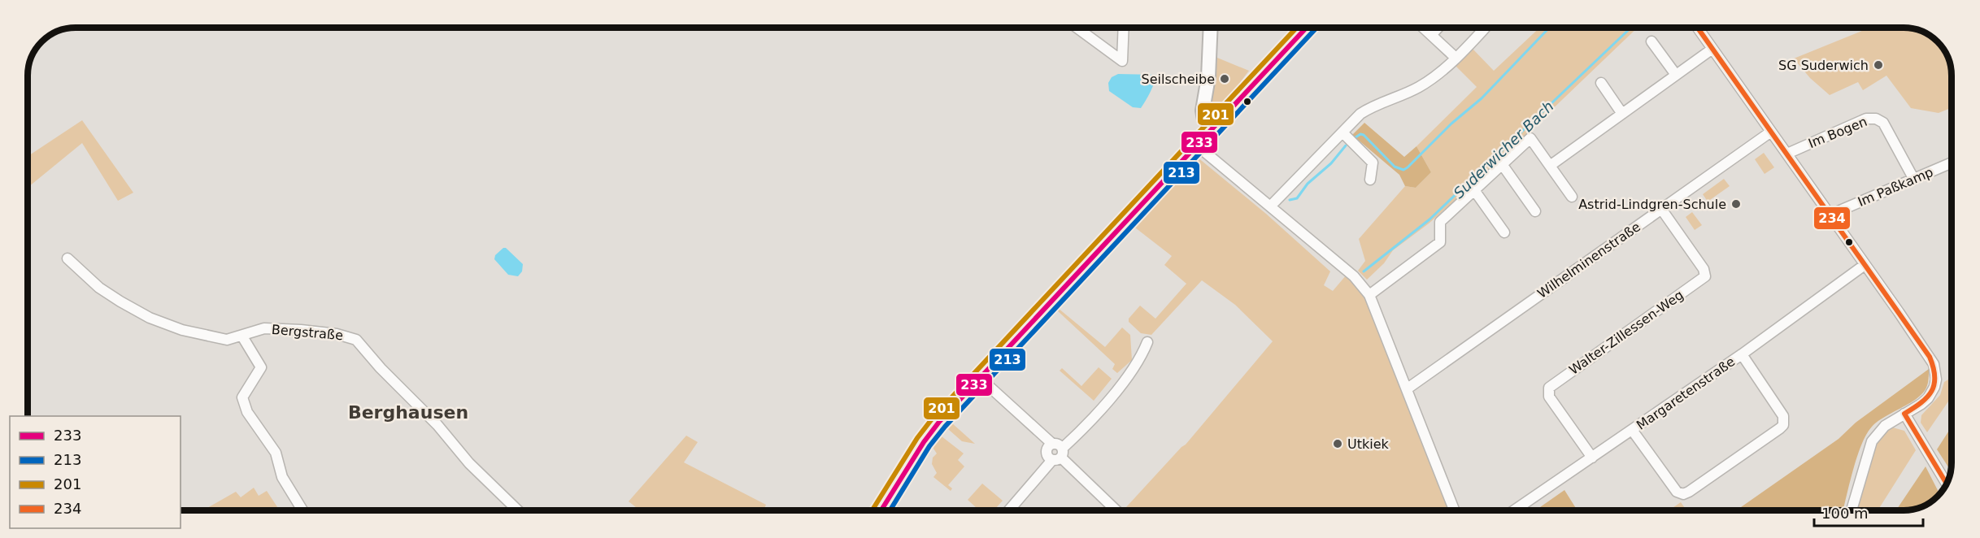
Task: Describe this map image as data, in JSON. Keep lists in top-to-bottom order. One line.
{"streets":{"street":["Im Bogen","Im Paßkamp","Wilhelminenstraße","Bergstraße","Walter-Zillessen-Weg","Margaretenstraße"]},"crossings":[["Im Bogen","Im Paßkamp"],["Wilhelminenstraße","Walter-Zillessen-Weg"],["Walter-Zillessen-Weg","Margaretenstraße"]],"districts":["Berghausen"],"water":["Suderwicher Bach"],"places":["SG Suderwich","Seilscheibe","Astrid-Lindgren-Schule","Utkiek"],"lines":["transit line 233","transit line 213","transit line 201","transit line 234"],"legend":["233","213","201","234"],"scale_bar":"100 m"}
